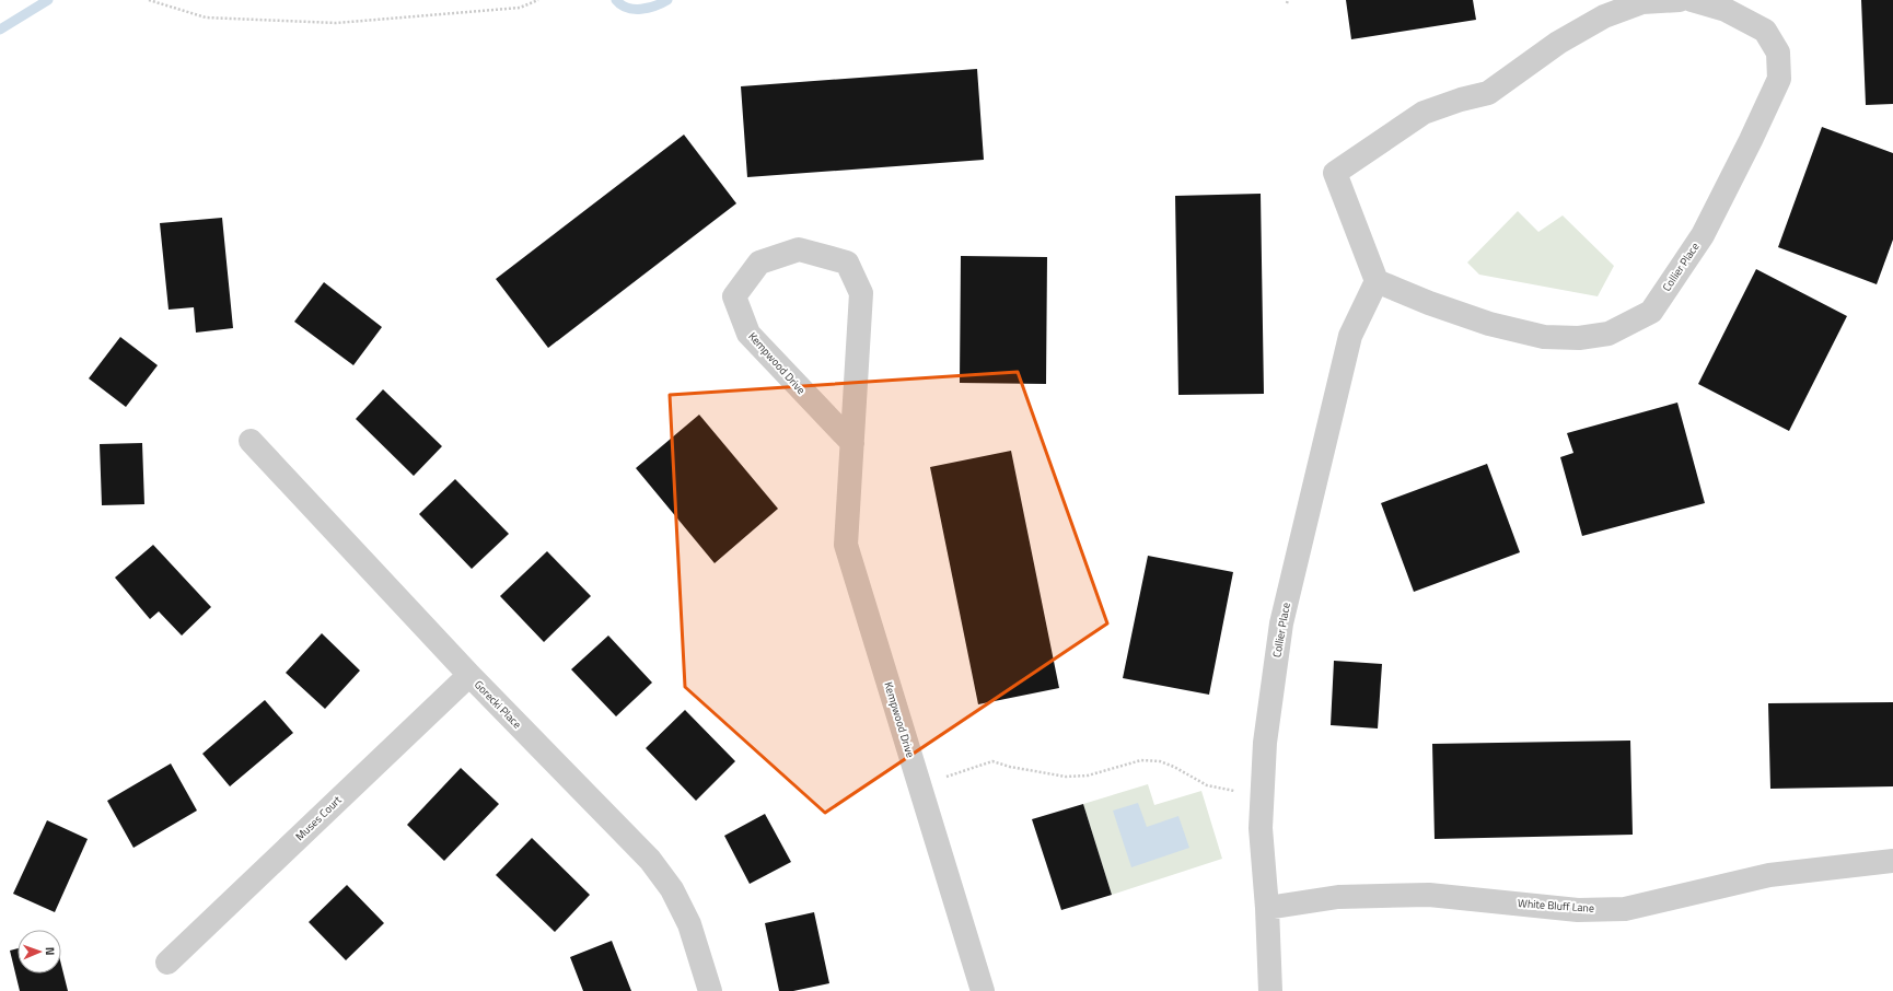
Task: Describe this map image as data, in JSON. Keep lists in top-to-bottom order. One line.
{"streets":{"street":["Collier Place","Kempwood Drive","Gorecki Place","Muses Court","White Bluff Lane"]},"crossings":[["Collier Place","White Bluff Lane"],["Gorecki Place","Muses Court"]],"north":"right"}
